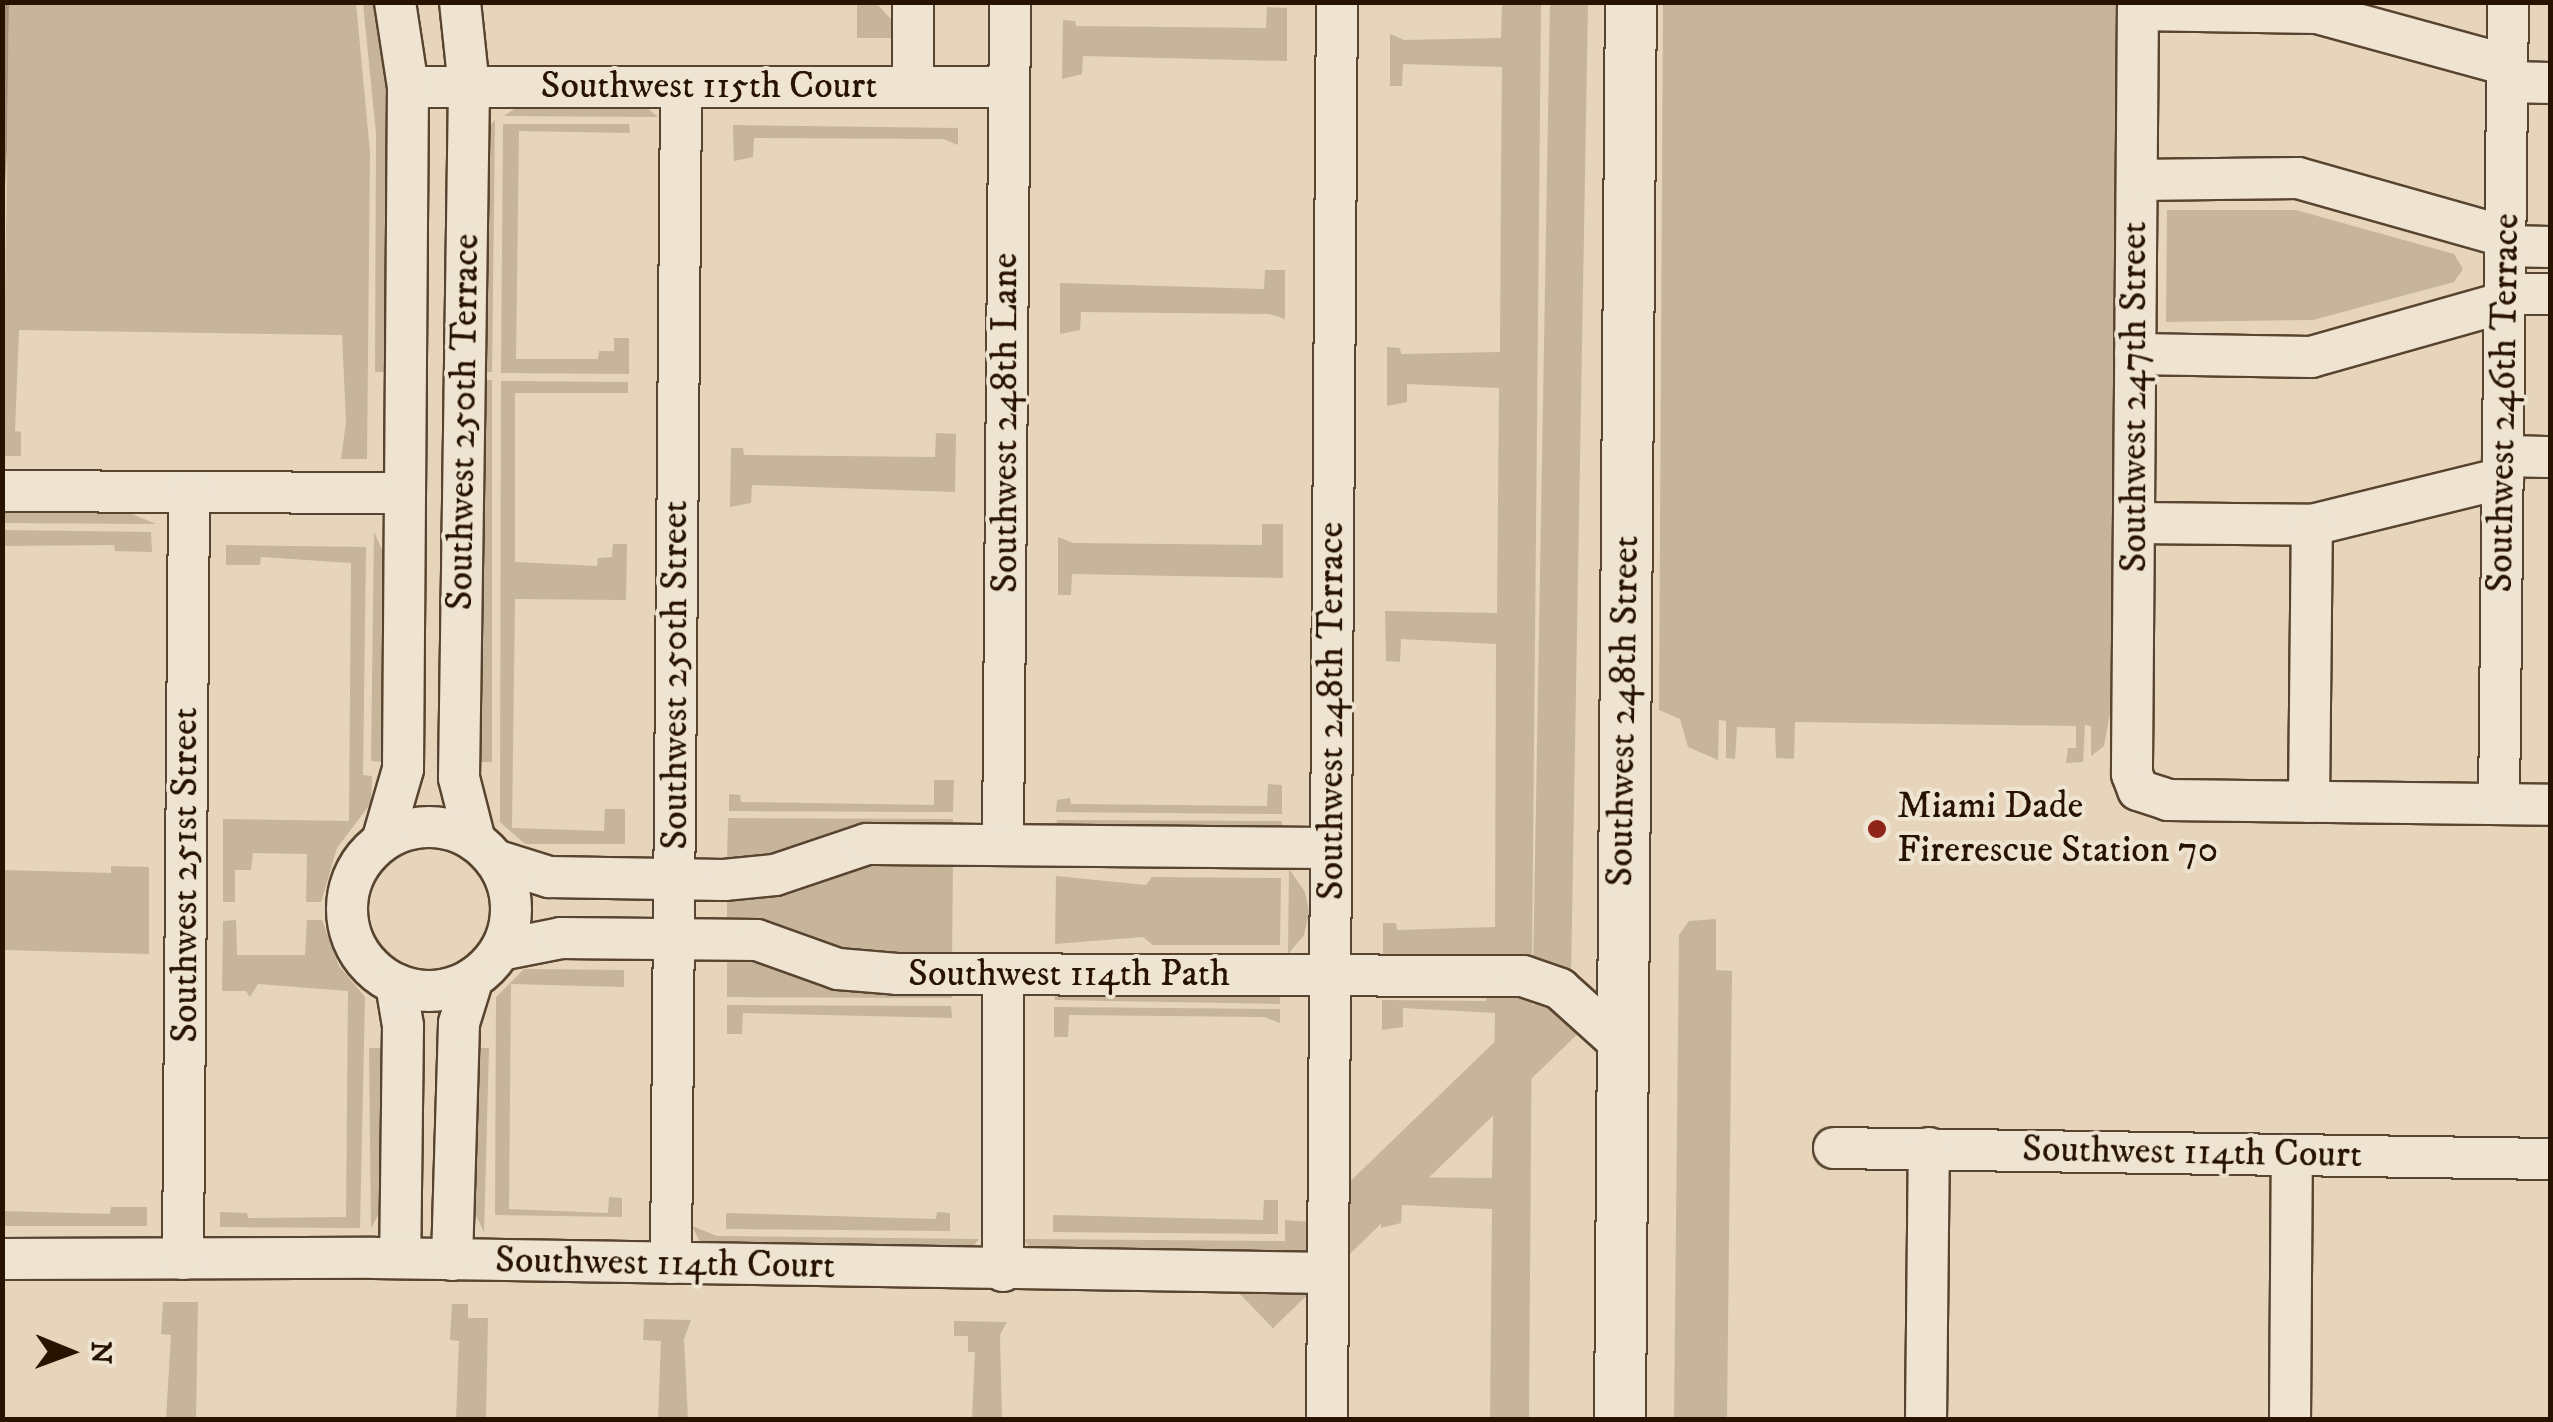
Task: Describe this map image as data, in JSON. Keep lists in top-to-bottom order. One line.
{"streets":{"street":["Southwest 115th Court","Southwest 247th Street","Southwest 246th Terrace","Southwest 250th Terrace","Southwest 248th Lane","Southwest 250th Street","Southwest 248th Terrace","Southwest 248th Street","Southwest 251st Street","Southwest 114th Path","Southwest 114th Court"]},"crossings":[["Southwest 115th Court","Southwest 250th Terrace"],["Southwest 115th Court","Southwest 248th Lane"],["Southwest 115th Court","Southwest 250th Street"],["Southwest 250th Terrace","Southwest 114th Path"],["Southwest 250th Street","Southwest 114th Path"],["Southwest 250th Street","Southwest 114th Court"],["Southwest 248th Terrace","Southwest 114th Path"],["Southwest 248th Terrace","Southwest 114th Court"],["Southwest 248th Street","Southwest 114th Path"],["Southwest 251st Street","Southwest 114th Court"]],"places":["Miami Dade Firerescue Station 70"],"north":"right"}
